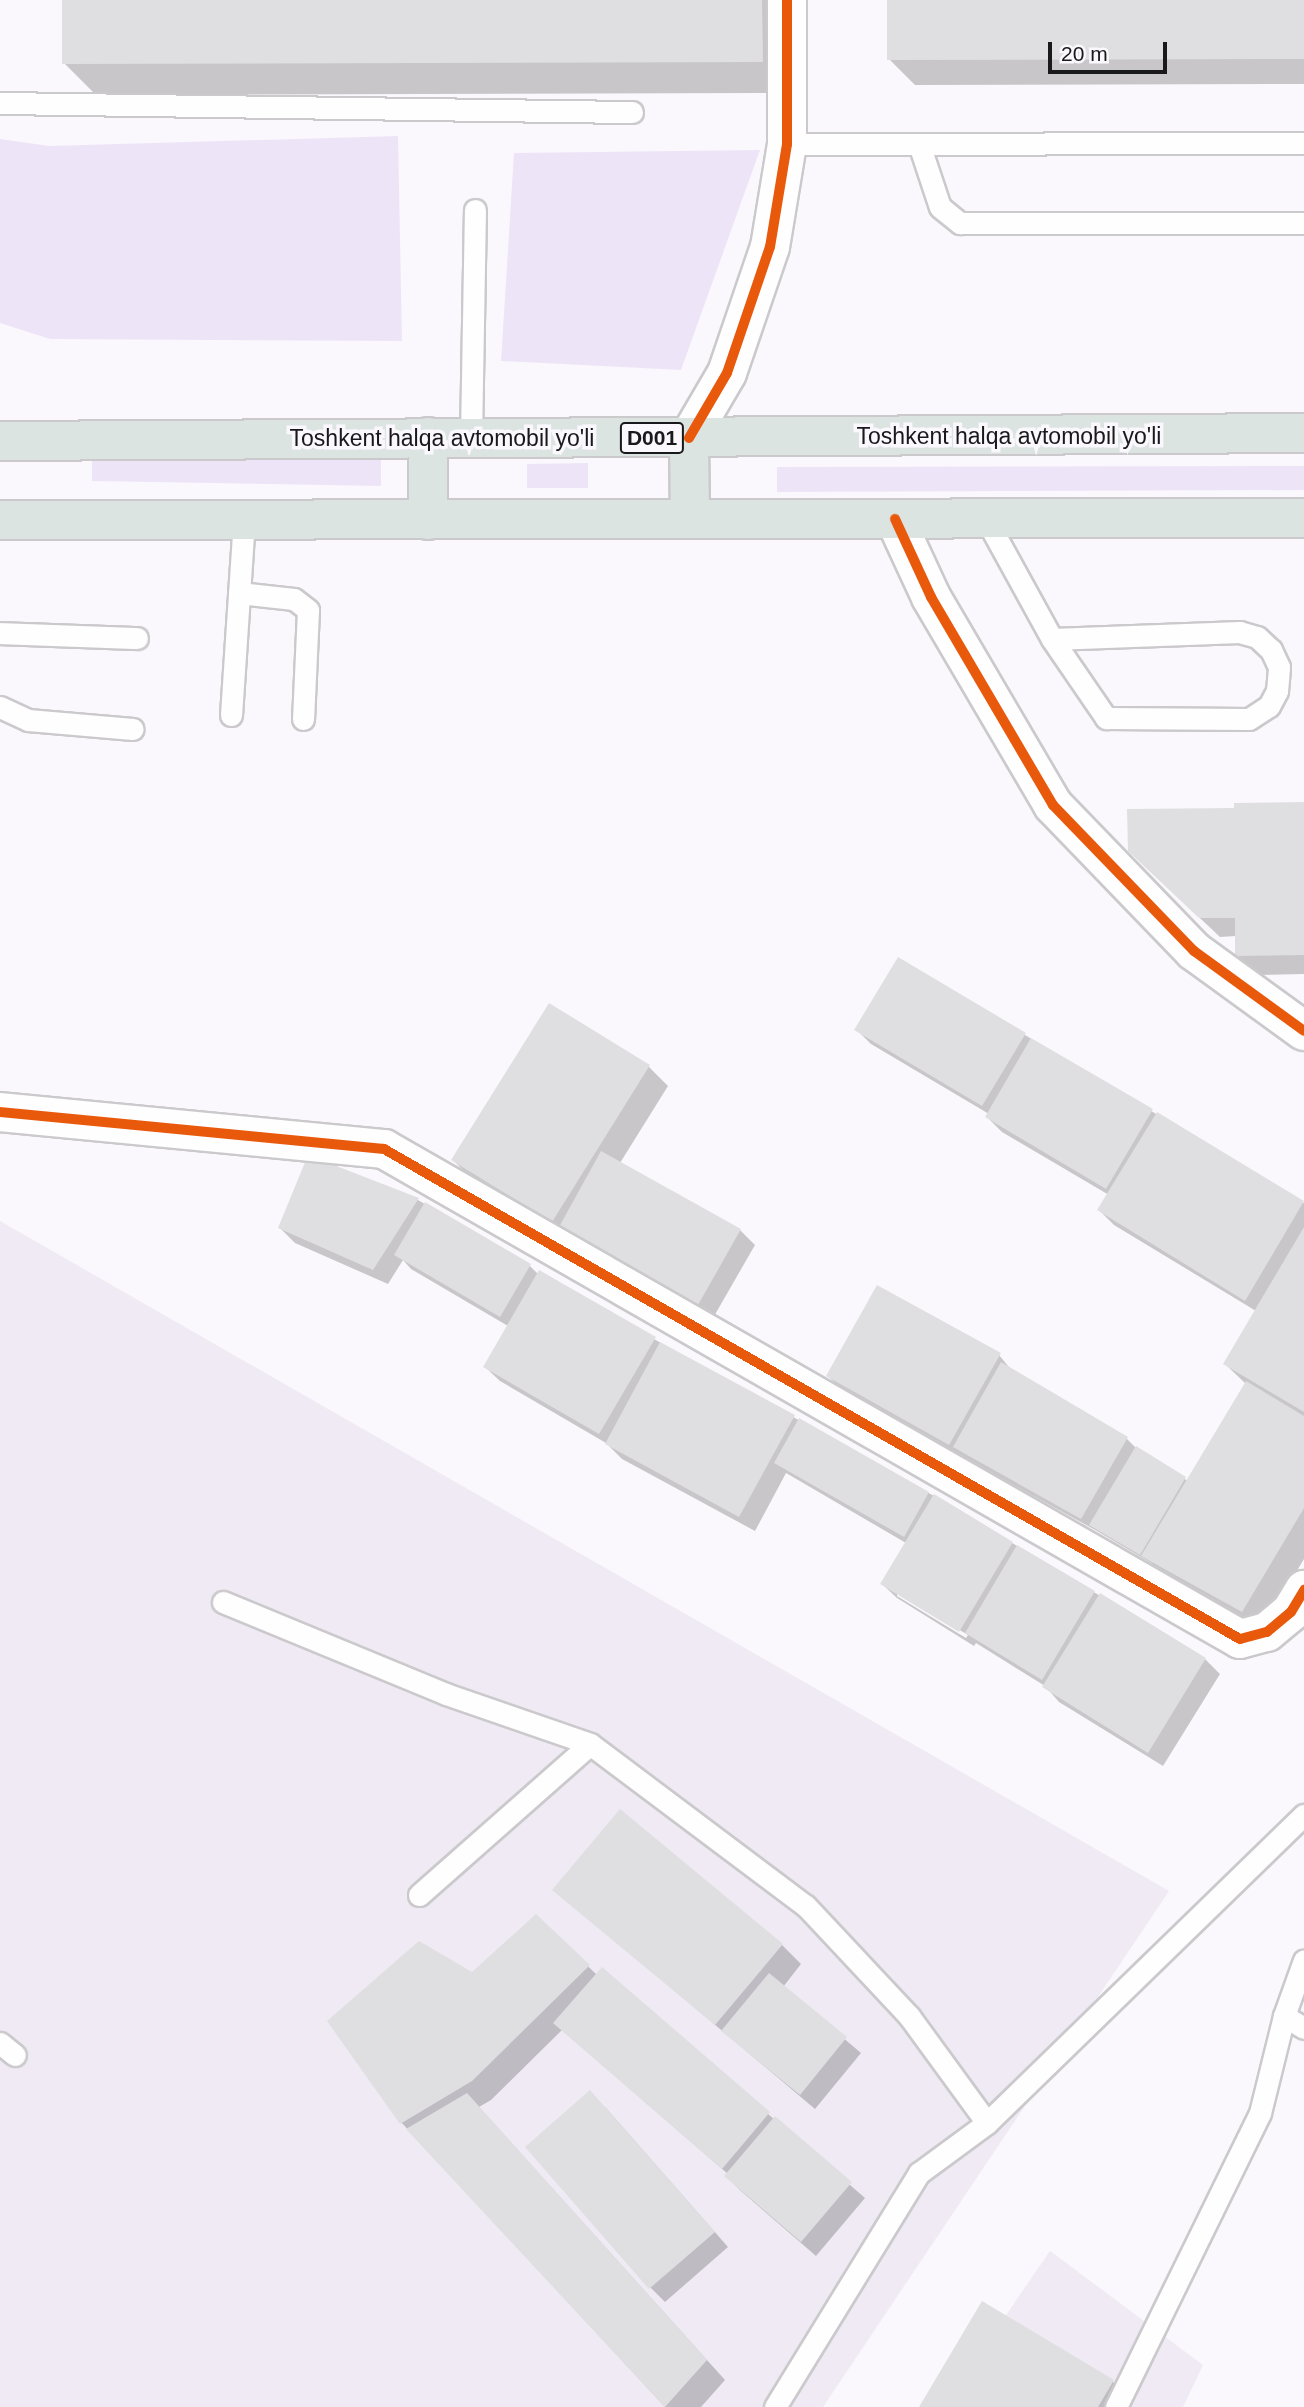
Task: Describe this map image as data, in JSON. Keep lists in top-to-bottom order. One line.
{"streets":{"highway":["Toshkent halqa avtomobil yo'li","D001"]},"scale_bar":"20 m"}
